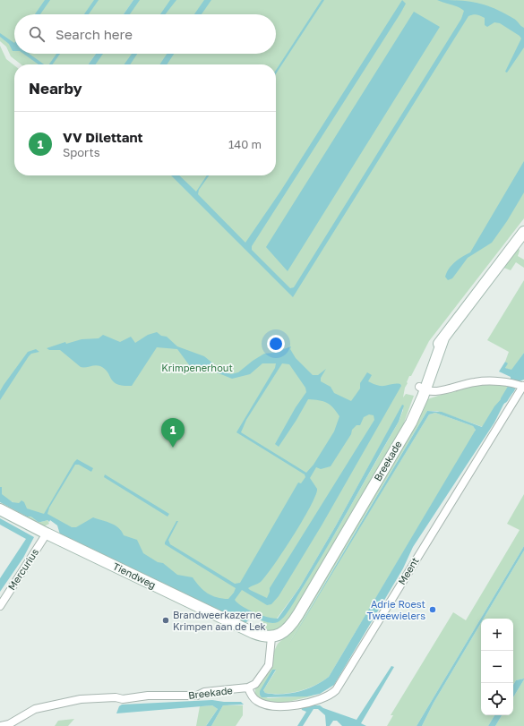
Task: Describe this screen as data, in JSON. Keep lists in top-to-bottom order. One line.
{"streets":{"main road":["Breekade","Tiendweg"],"street":["Mercurius","Meent"]},"crossings":[["Breekade","Meent"],["Breekade","Tiendweg"],["Mercurius","Tiendweg"]],"parks":["Krimpenerhout"],"places":["Adrie Roest Tweewielers","Brandweerkazerne Krimpen aan de Lek"],"page":{"search":"Search here","heading":"Nearby","list":[{"mark":"1","name":"VV Dilettant","note":"Sports","value":"140 m"}],"pins":"1","map_buttons":["+","−"]}}
